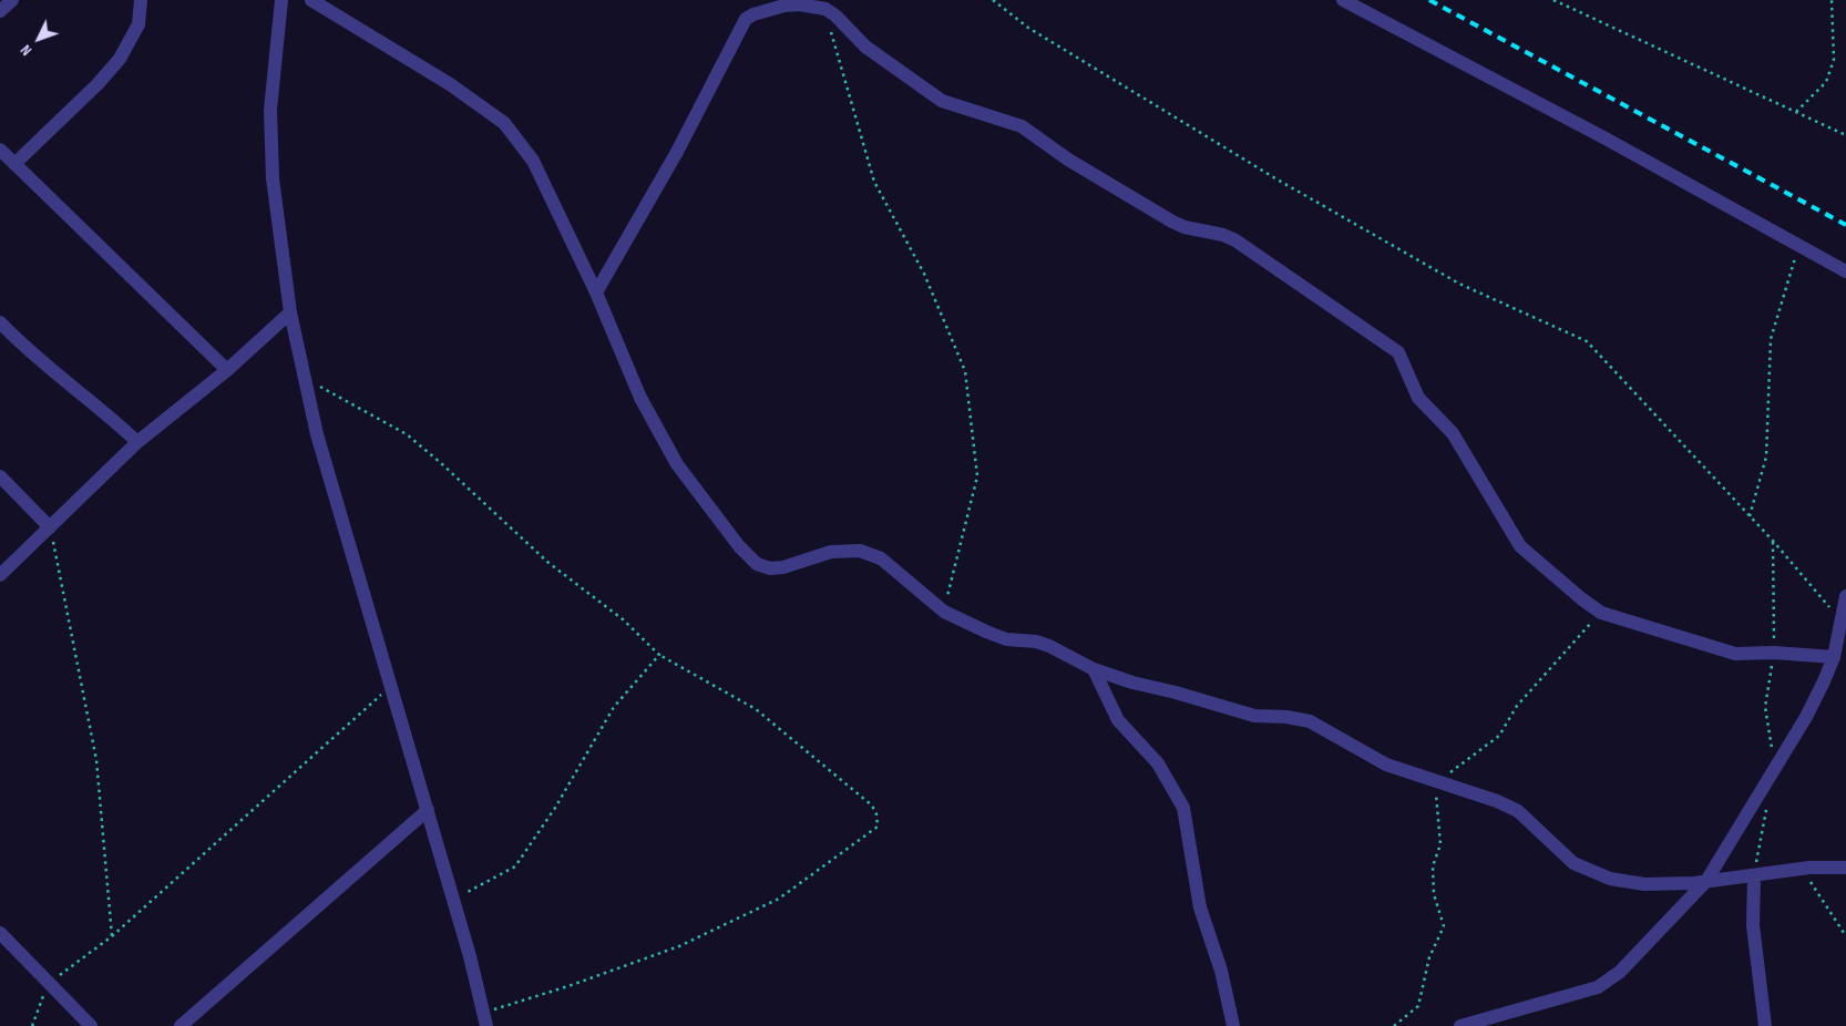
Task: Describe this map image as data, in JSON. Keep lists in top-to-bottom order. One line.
{"north":"bottom left"}
